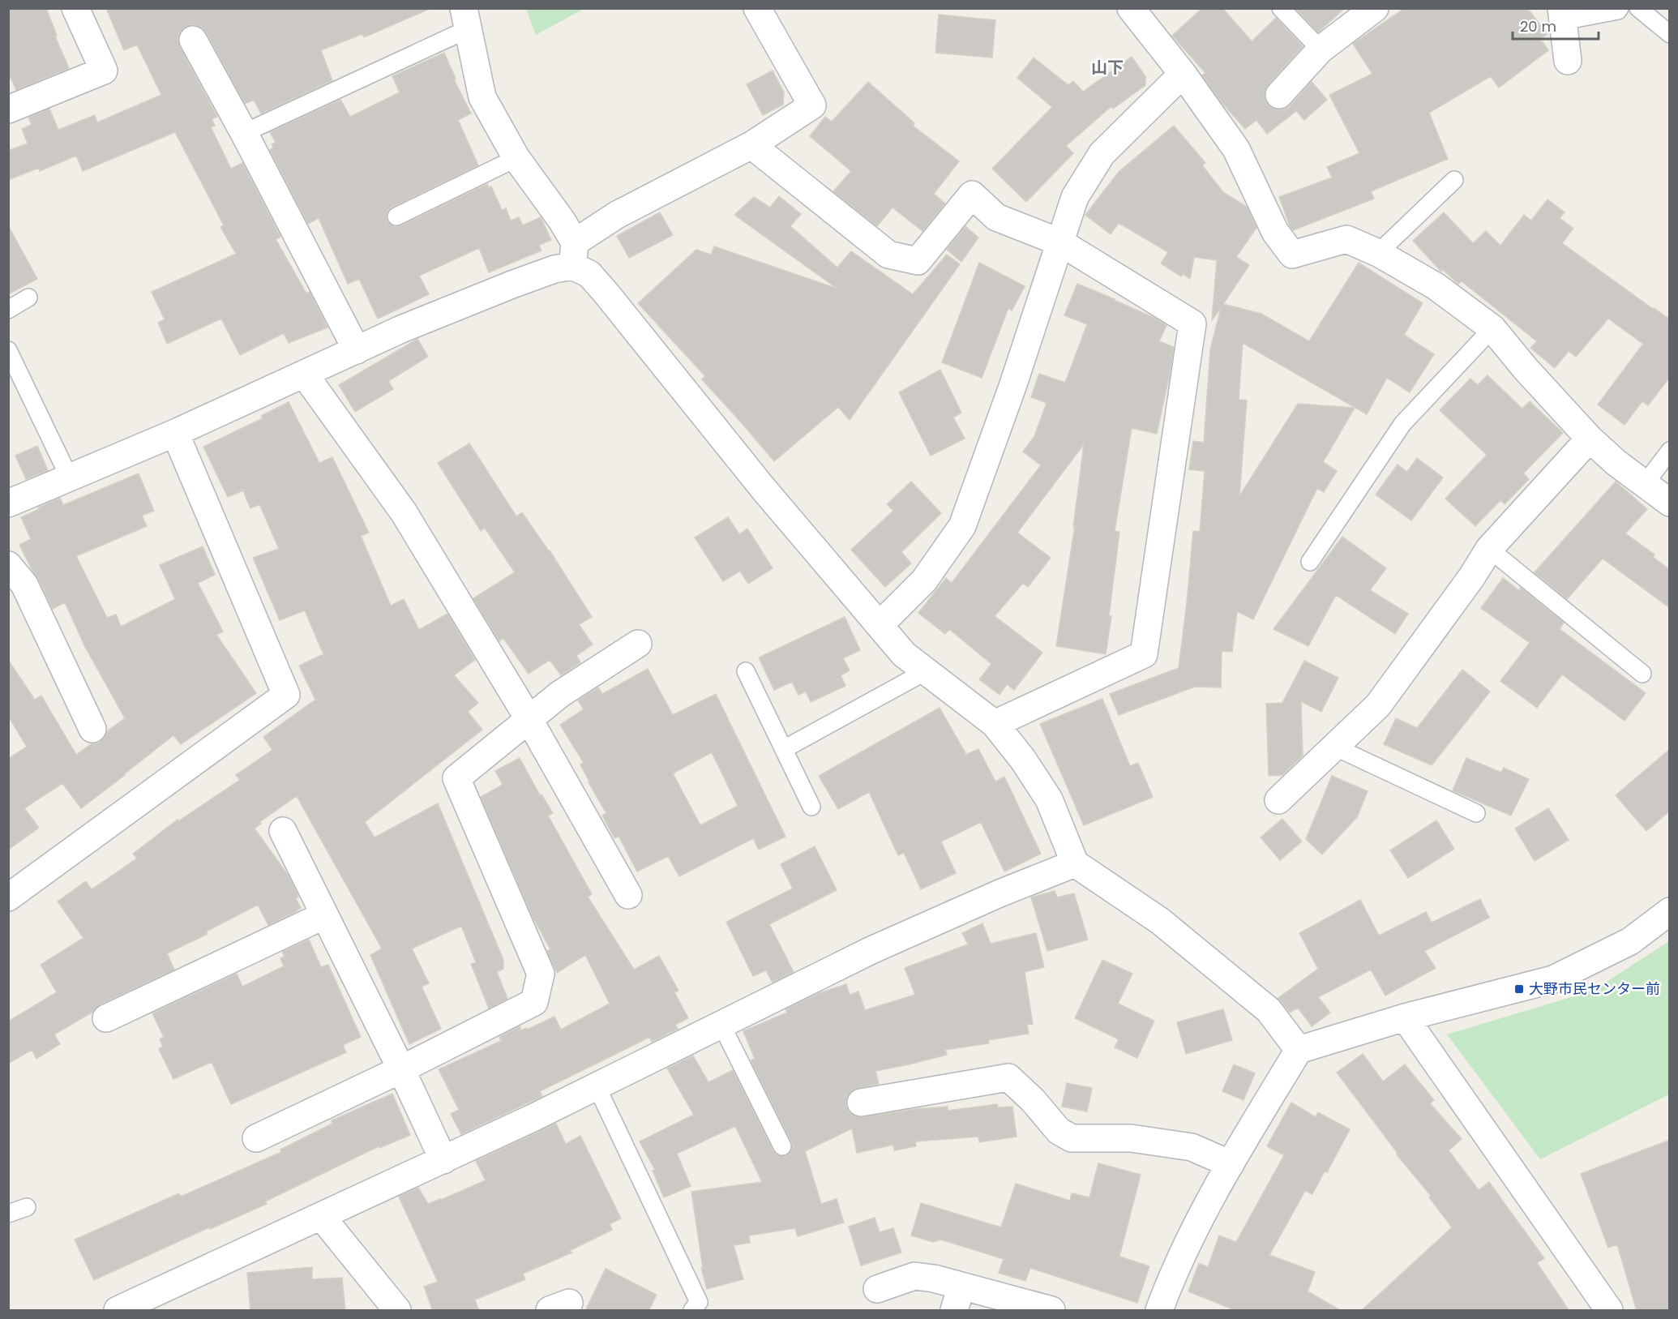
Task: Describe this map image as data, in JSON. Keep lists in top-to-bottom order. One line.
{"districts":["山下"],"places":{"transit":["大野市民センター前"]},"scale_bar":"20 m"}
